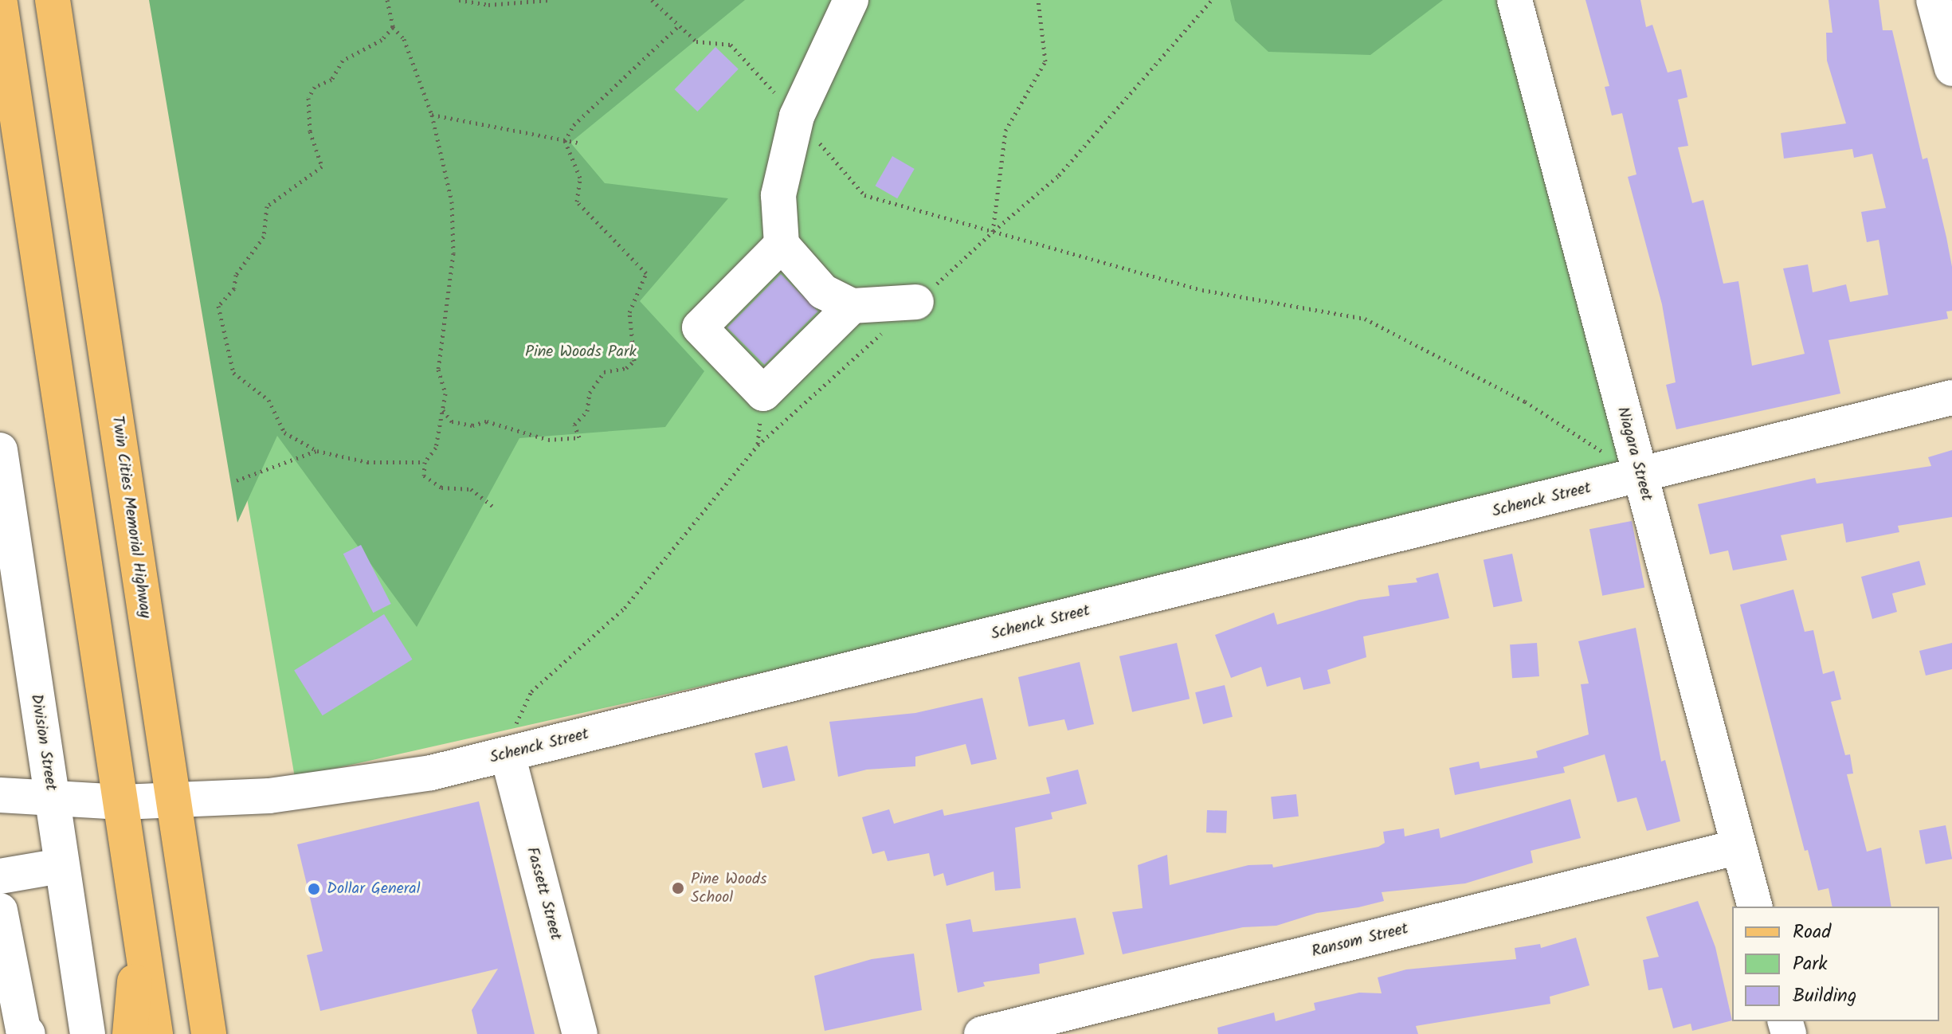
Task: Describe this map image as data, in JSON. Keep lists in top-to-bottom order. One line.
{"streets":{"main road":["Twin Cities Memorial Highway"],"street":["Niagara Street","Schenck Street","Division Street","Fassett Street","Ransom Street"]},"crossings":[["Niagara Street","Schenck Street"],["Niagara Street","Ransom Street"],["Schenck Street","Twin Cities Memorial Highway"],["Schenck Street","Division Street"],["Schenck Street","Fassett Street"]],"parks":["Pine Woods Park"],"places":["Pine Woods School","Dollar General"],"legend":["Road","Park","Building"]}
